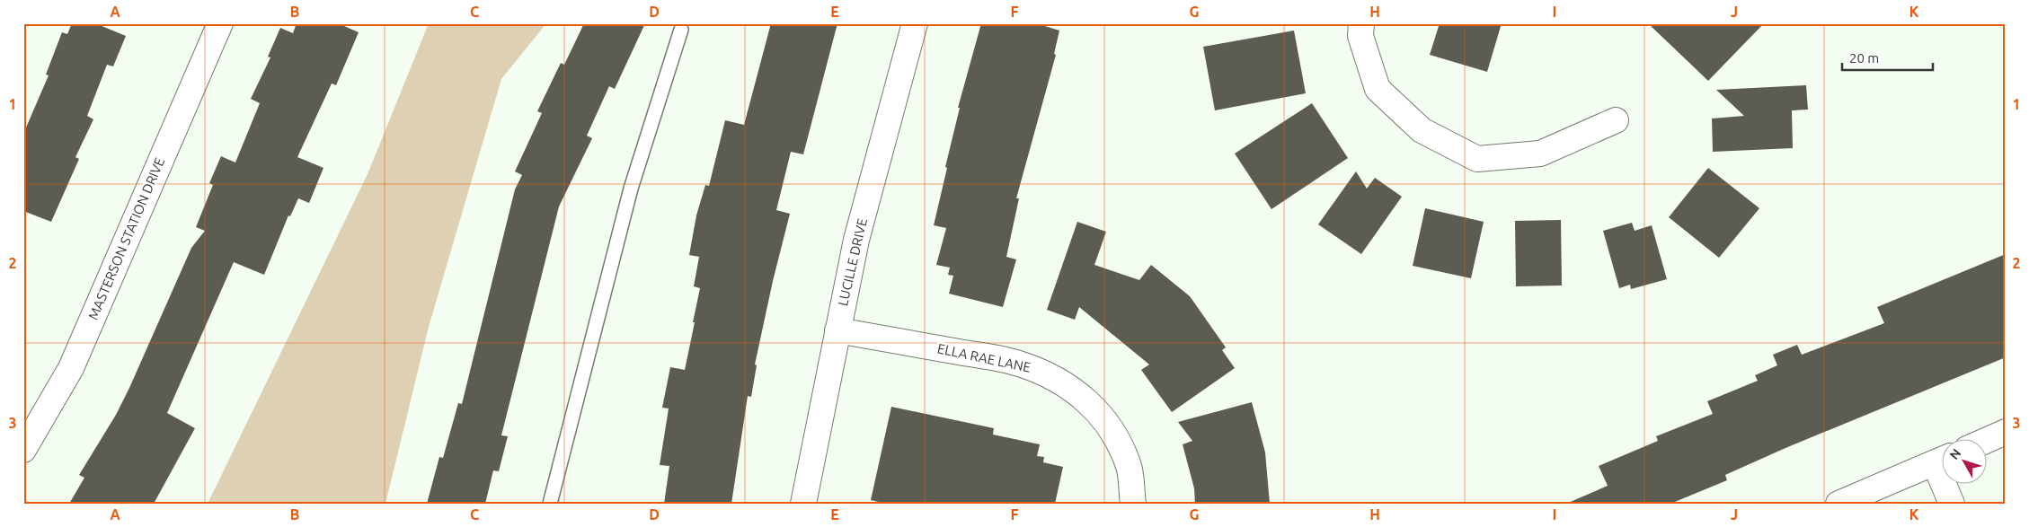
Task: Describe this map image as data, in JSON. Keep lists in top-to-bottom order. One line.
{"streets":{"street":["MASTERSON STATION DRIVE","LUCILLE DRIVE","ELLA RAE LANE"]},"crossings":[["LUCILLE DRIVE","ELLA RAE LANE"]],"scale_bar":"20 m","north":"top left","grid":{"columns":["A","B","C","D","E","F","G","H","I","J","K"],"rows":["1","2","3"]}}
